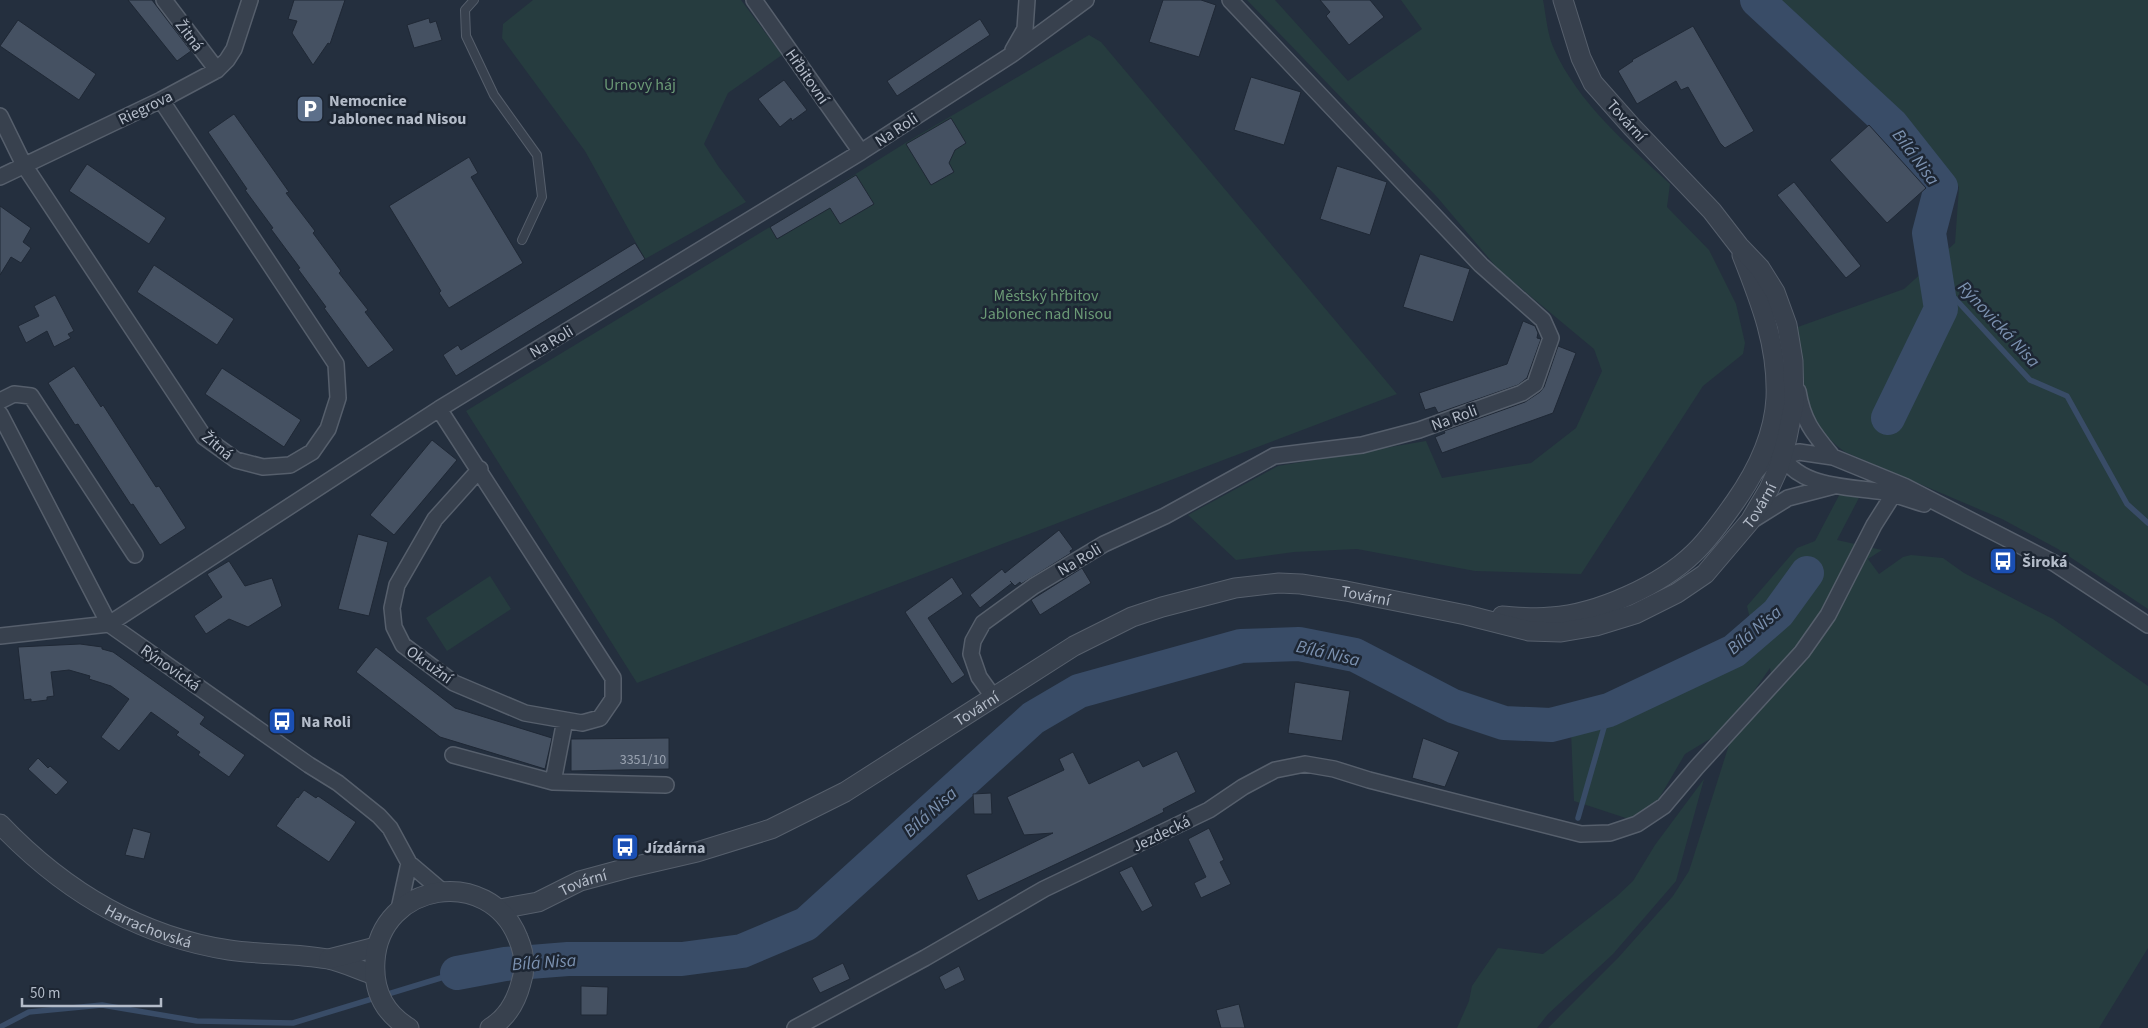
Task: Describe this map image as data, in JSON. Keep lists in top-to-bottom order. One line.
{"streets":{"street":["Žitná","Hřbitovní","Riegrova","Tovární","Na Roli","Okružní","Rýnovická","Jezdecká","Harrachovská"]},"crossings":[["Žitná","Riegrova"],["Hřbitovní","Na Roli"],["Tovární","Na Roli"],["Na Roli","Okružní"],["Na Roli","Rýnovická"]],"water":["Bílá Nisa","Rýnovická Nisa"],"parks":["Urnový háj","Městský hřbitov Jablonec nad Nisou"],"places":{"parking":["Nemocnice Jablonec nad Nisou"],"bus stop":["Široká","Na Roli","Jízdárna"]},"house_numbers":["3351/10"],"scale_bar":"50 m"}
